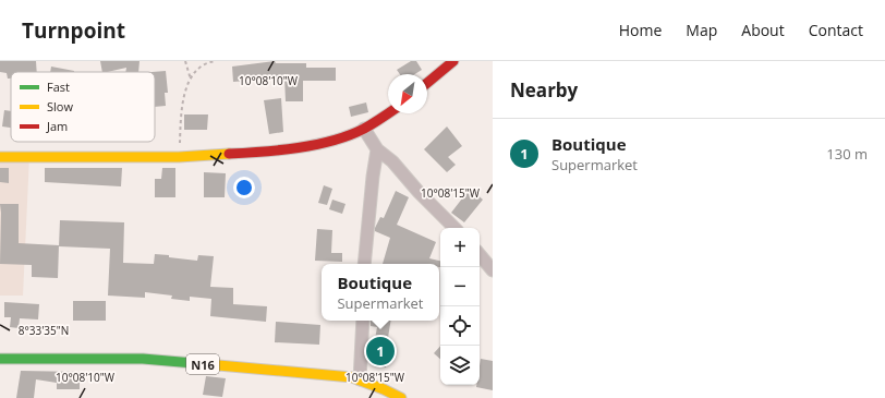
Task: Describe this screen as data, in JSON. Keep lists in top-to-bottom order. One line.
{"streets":{"main road":["N16"]},"legend":["Fast","Slow","Jam"],"north":"bottom left","page":{"header":"Turnpoint","nav":["Home","Map","About","Contact"],"heading":"Nearby","list":[{"mark":"1","name":"Boutique","note":"Supermarket","value":"130 m"}],"map_buttons":["+","−"],"popup":["Boutique","Supermarket"],"pins":"1"},"coordinates":["10°08'10\"W","10°08'15\"W","8°33'35\"N"]}
